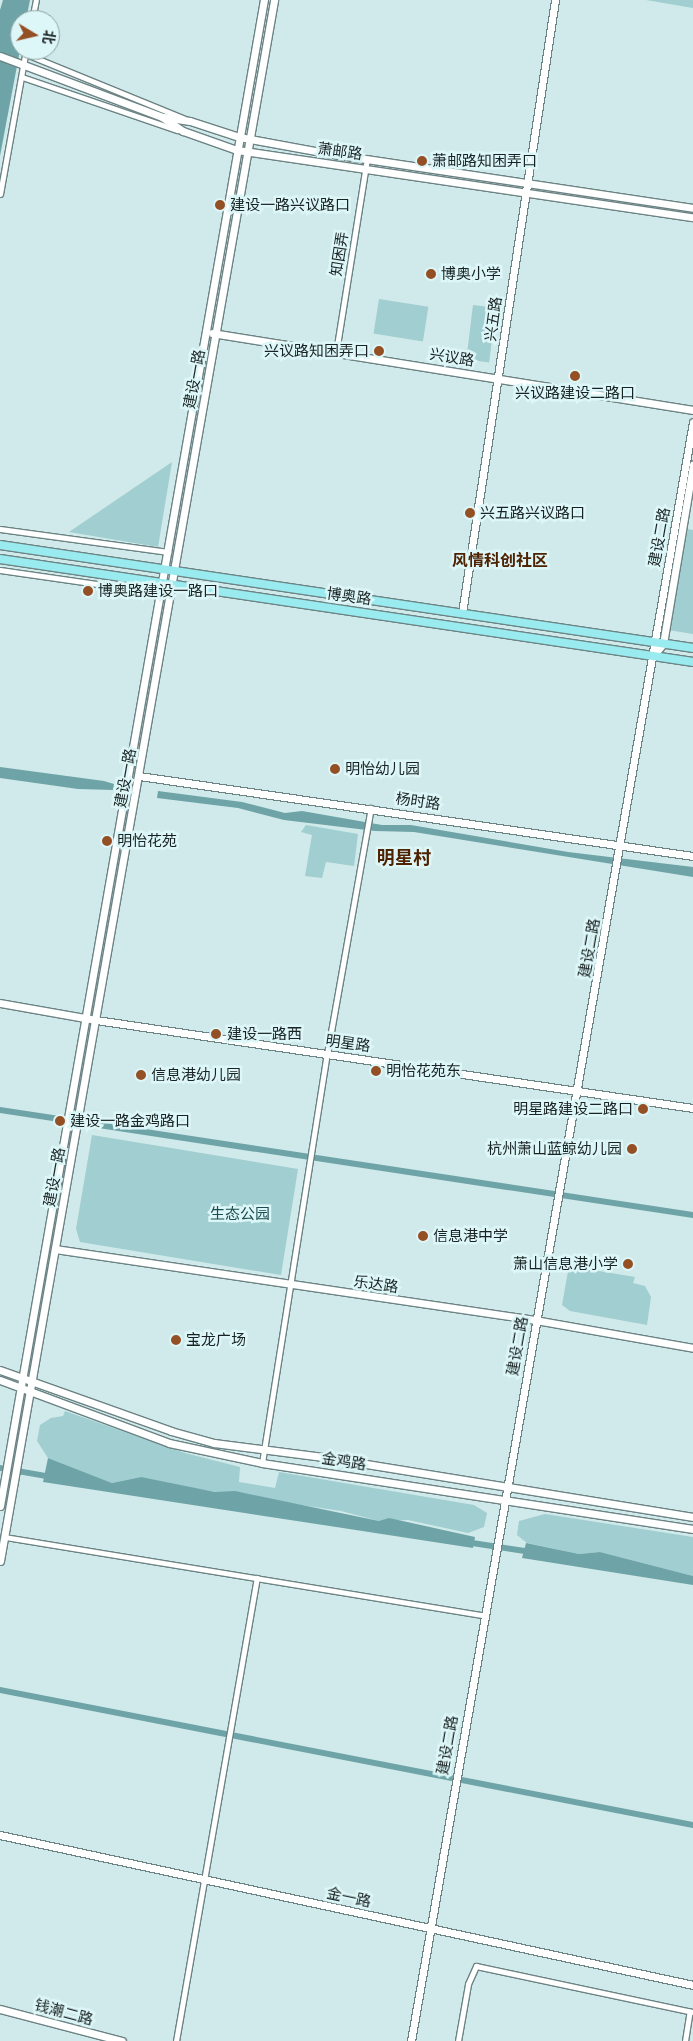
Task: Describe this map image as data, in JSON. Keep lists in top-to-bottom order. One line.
{"streets":{"main road":["萧邮路","兴五路","兴议路","建设一路","建设二路","博奥路","杨时路","明星路","乐达路","金鸡路","金一路","钱潮二路"],"street":["知困弄"]},"crossings":[["萧邮路","知困弄"],["萧邮路","兴五路"],["萧邮路","建设一路"],["知困弄","兴议路"],["兴五路","兴议路"],["兴五路","博奥路"],["兴议路","建设一路"],["建设一路","博奥路"],["建设一路","杨时路"],["建设一路","明星路"],["建设一路","乐达路"],["建设一路","金鸡路"],["建设二路","博奥路"],["建设二路","杨时路"],["建设二路","明星路"],["建设二路","乐达路"],["建设二路","金鸡路"],["建设二路","金一路"]],"districts":["风情科创社区","明星村"],"parks":["生态公园"],"places":["萧邮路知困弄口","建设一路兴议路口","博奥小学","兴议路知困弄口","兴议路建设二路口","兴五路兴议路口","博奥路建设一路口","明怡幼儿园","明怡花苑","建设一路西","明怡花苑东","信息港幼儿园","明星路建设二路口","建设一路金鸡路口","杭州萧山蓝鲸幼儿园","信息港中学","萧山信息港小学","宝龙广场"],"north":"right"}
